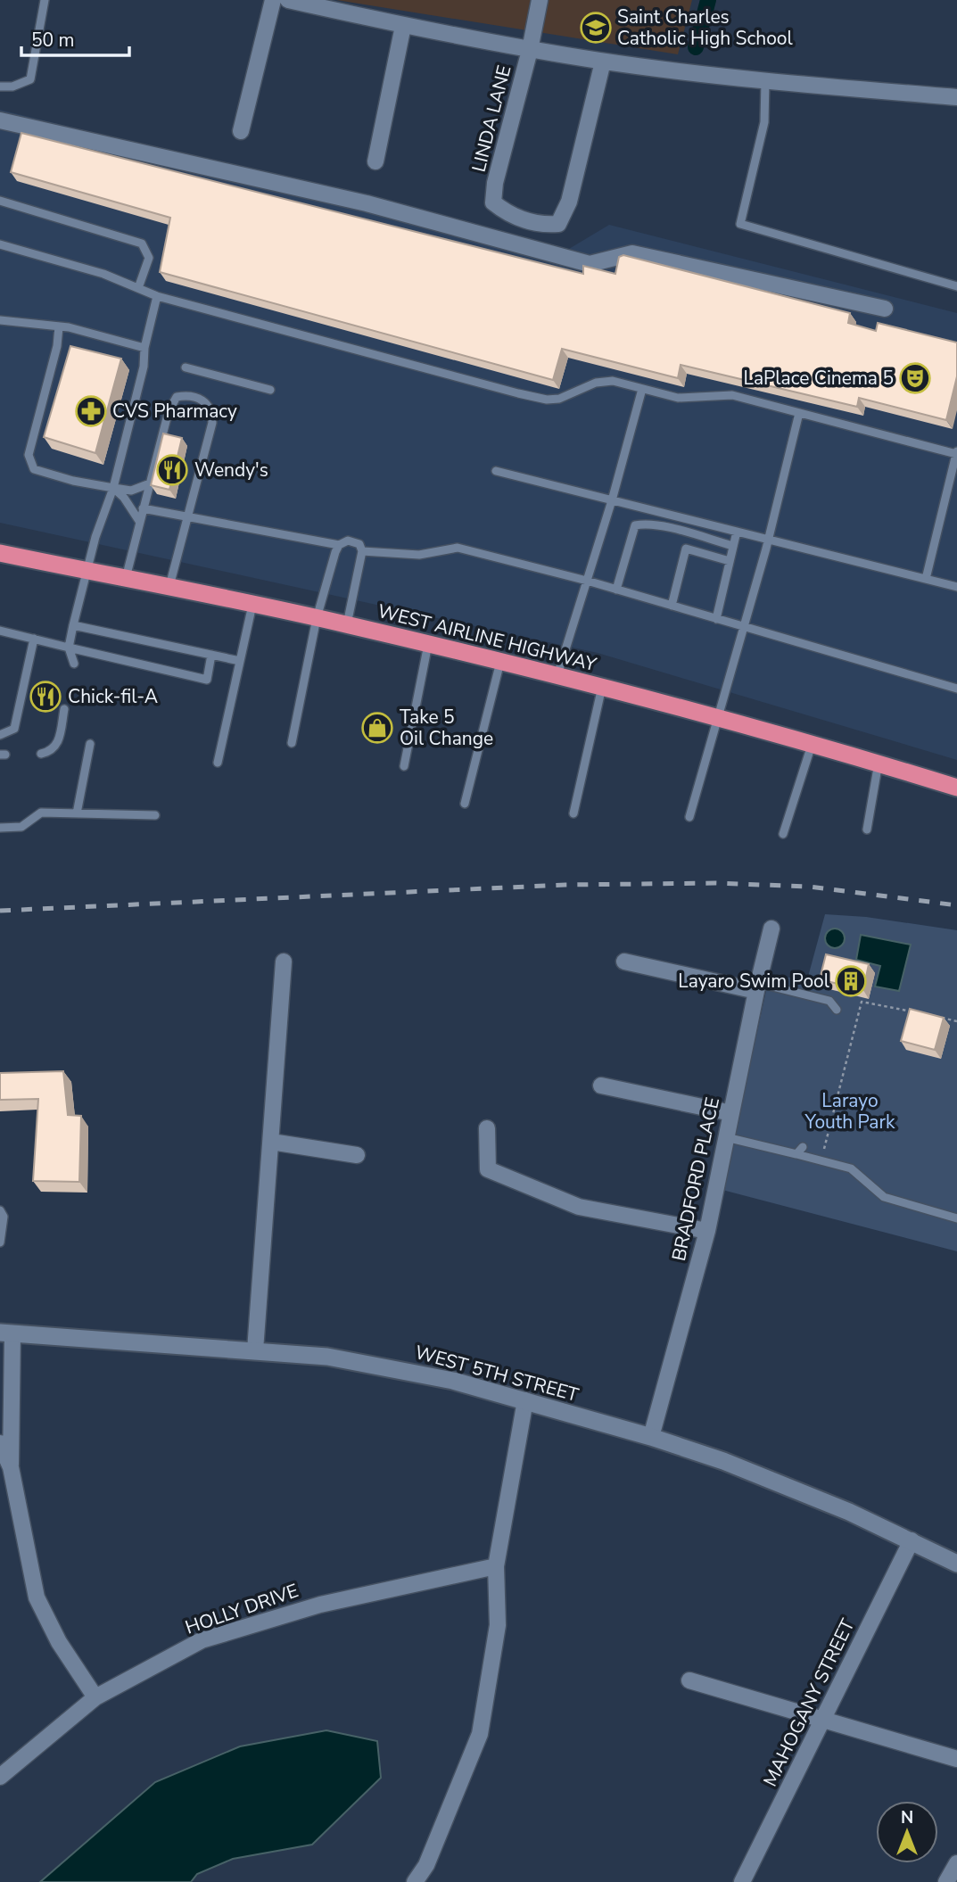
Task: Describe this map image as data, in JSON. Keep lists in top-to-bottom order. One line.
{"streets":{"highway":["WEST AIRLINE HIGHWAY"],"main road":["WEST 5TH STREET"],"street":["LINDA LANE","BRADFORD PLACE","HOLLY DRIVE","MAHOGANY STREET"]},"crossings":[["BRADFORD PLACE","WEST 5TH STREET"],["WEST 5TH STREET","MAHOGANY STREET"]],"parks":["Larayo Youth Park"],"places":{"school or university":["Saint Charles Catholic High School"],"theatre":["LaPlace Cinema 5"],"pharmacy":["CVS Pharmacy"],"restaurant":["Wendy's","Chick-fil-A"],"shop":["Take 5 Oil Change"],"building":["Layaro Swim Pool"]},"scale_bar":"50 m","north":"top"}
